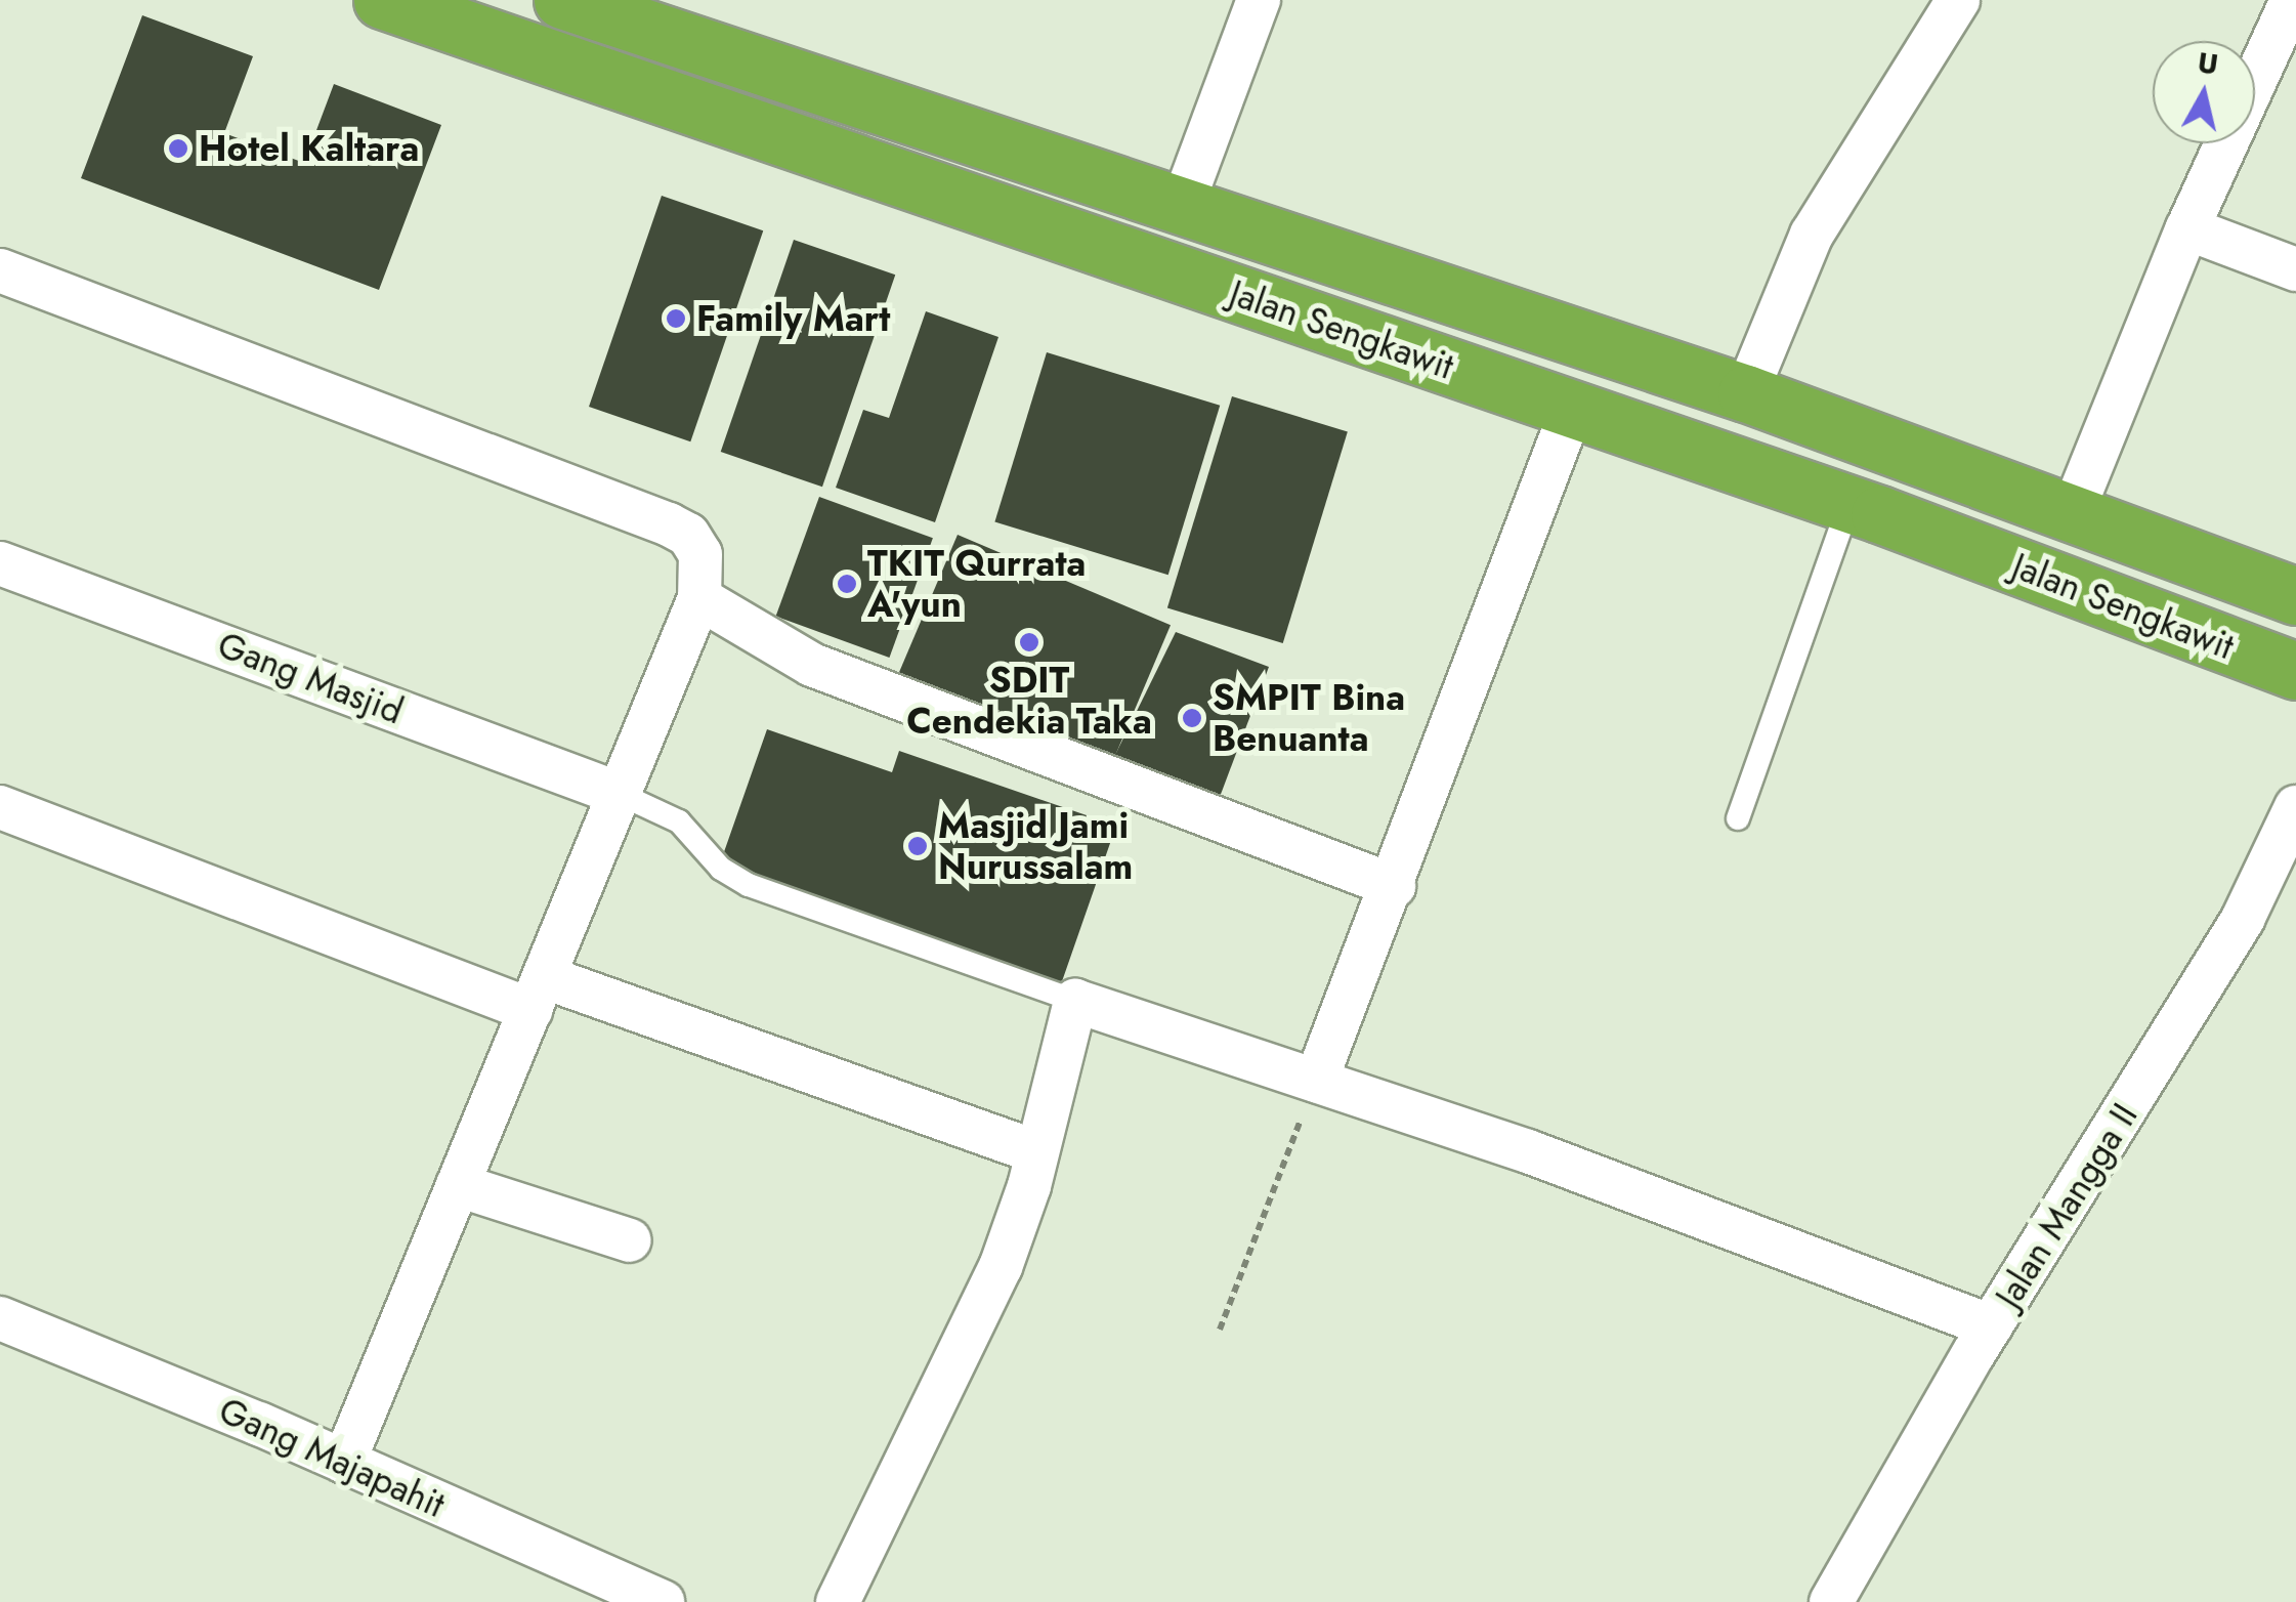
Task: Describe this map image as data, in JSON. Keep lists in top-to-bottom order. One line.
{"streets":{"highway":["Jalan Sengkawit"],"street":["Gang Masjid","Jalan Mangga II","Gang Majapahit"]},"places":["Hotel Kaltara","Family Mart","TKIT Qurrata A'yun","SDIT Cendekia Taka","SMPIT Bina Benuanta","Masjid Jami Nurussalam"],"north":"top"}
